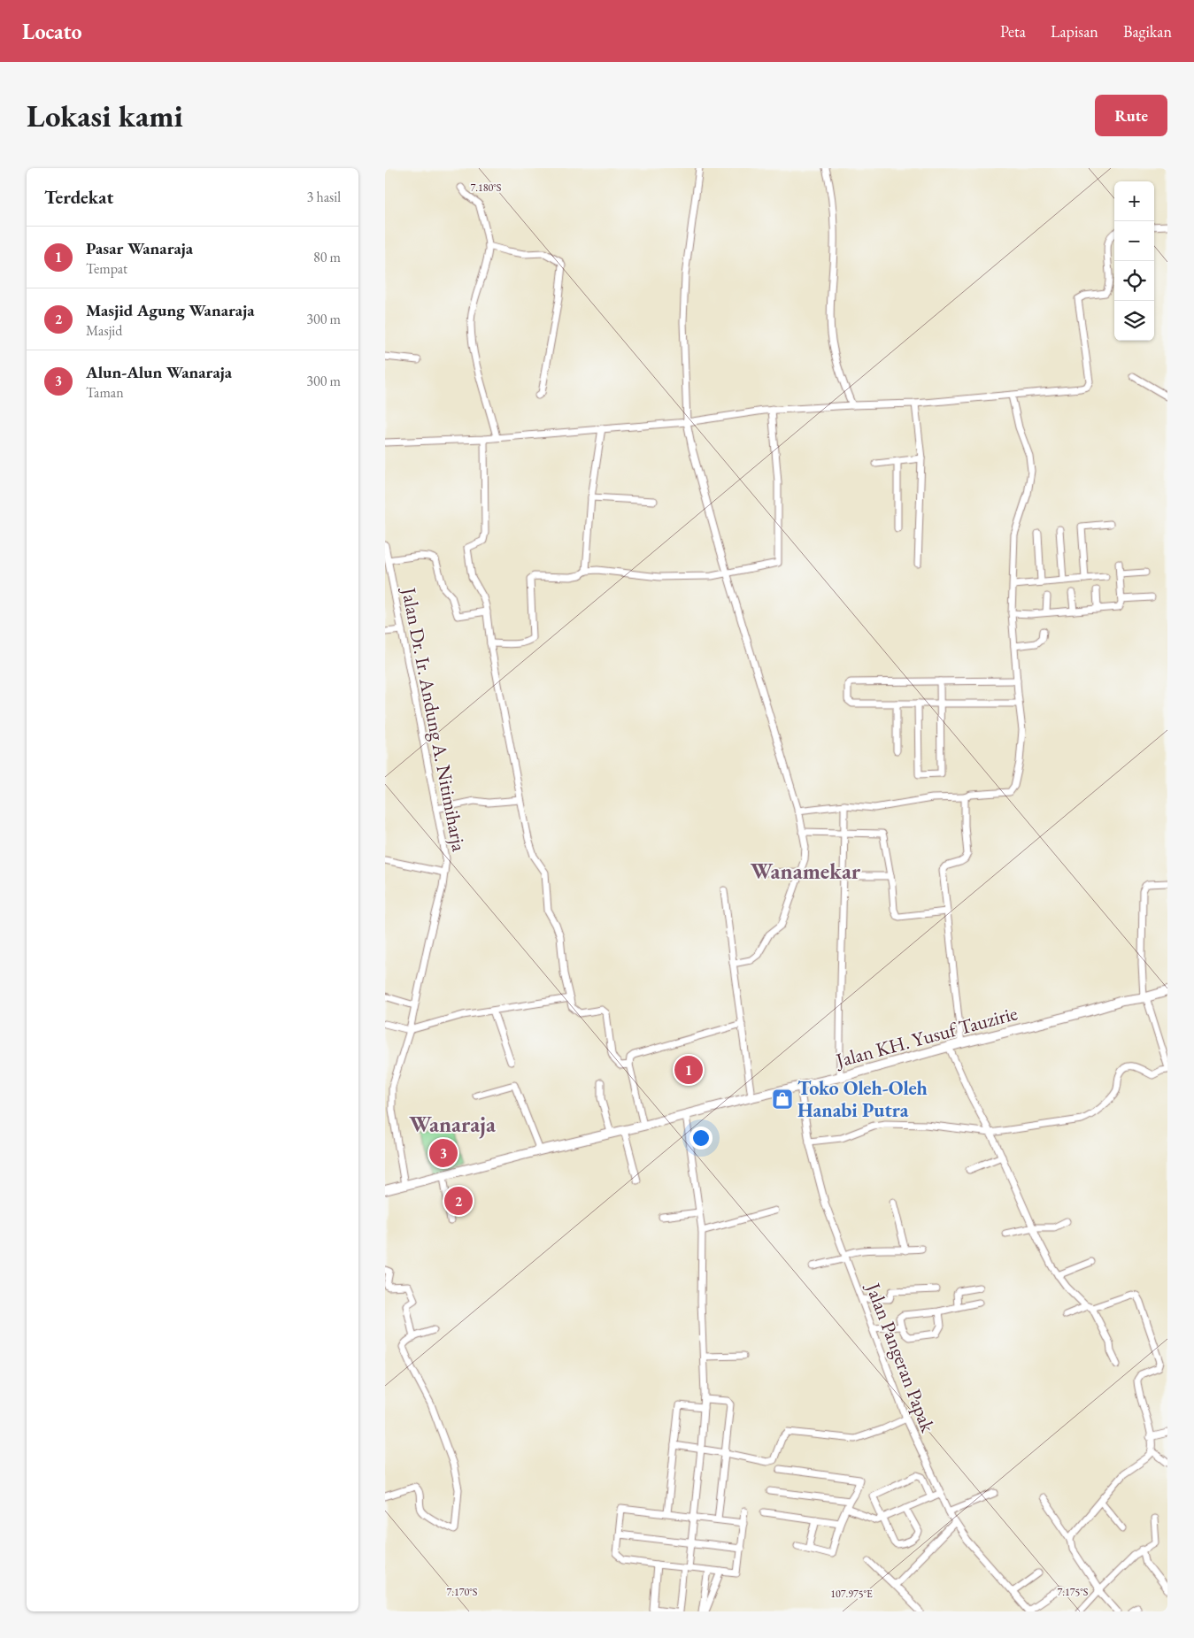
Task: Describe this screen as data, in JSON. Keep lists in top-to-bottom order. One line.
{"streets":{"main road":["Jalan KH. Yusuf Tauzirie"],"street":["Jalan Dr. Ir. Andung A. Nitimiharja","Jalan Pangeran Papak"]},"crossings":[["Jalan Dr. Ir. Andung A. Nitimiharja","Jalan KH. Yusuf Tauzirie"],["Jalan KH. Yusuf Tauzirie","Jalan Pangeran Papak"]],"districts":["Wanamekar","Wanaraja"],"places":{"shop":["Toko Oleh-Oleh Hanabi Putra"]},"page":{"header":"Locato","nav":["Peta","Lapisan","Bagikan"],"buttons":"Rute","title":"Lokasi kami","heading":["Terdekat","3 hasil"],"map_buttons":["+","−"],"list":[{"mark":"1","name":"Pasar Wanaraja","note":"Tempat","value":"80 m"},{"mark":"2","name":"Masjid Agung Wanaraja","note":"Masjid","value":"300 m"},{"mark":"3","name":"Alun-Alun Wanaraja","note":"Taman","value":"300 m"}],"pins":["1","3","2"]},"coordinates":["7.180°S","7.170°S","7.175°S","107.975°E"]}
